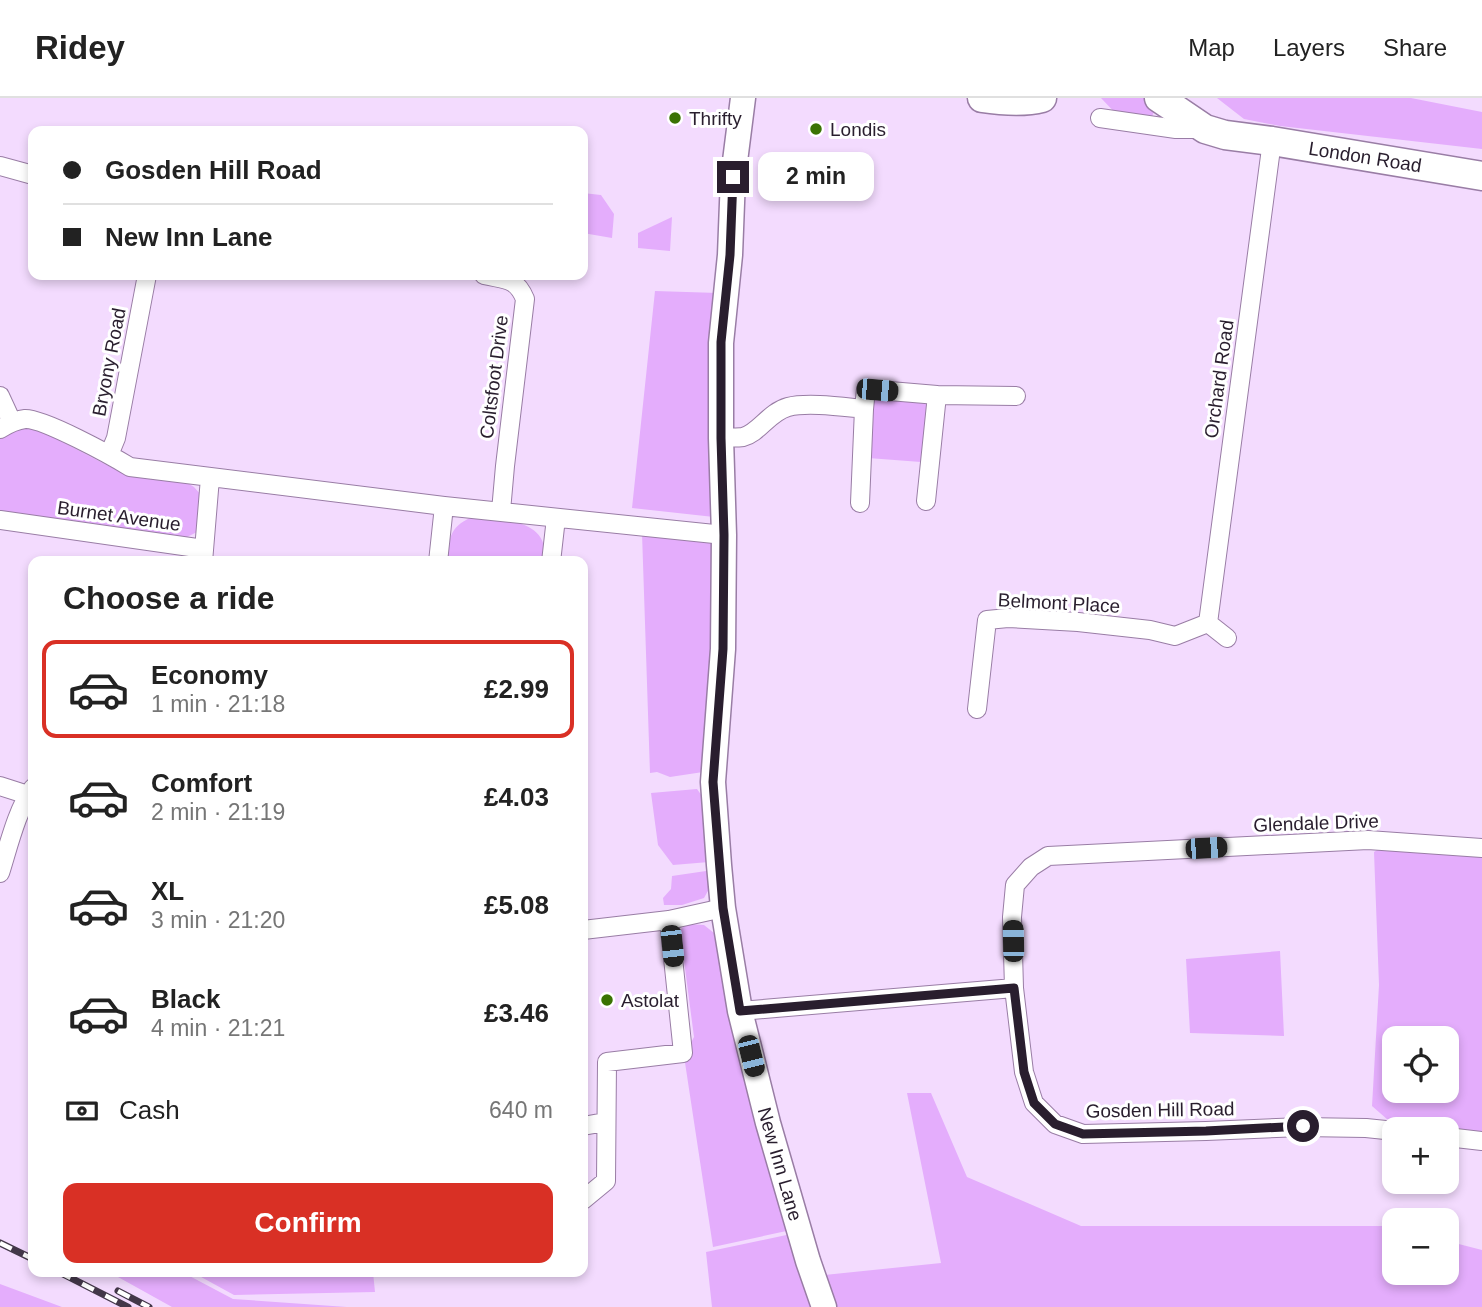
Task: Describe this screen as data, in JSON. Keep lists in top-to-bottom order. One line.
{"streets":{"main road":["London Road","New Inn Lane"],"street":["Bryony Road","Coltsfoot Drive","Orchard Road","Burnet Avenue","Belmont Place","Glendale Drive","Gosden Hill Road"]},"crossings":[["London Road","Orchard Road"],["Orchard Road","Belmont Place"],["Glendale Drive","Gosden Hill Road"]],"places":["Thrifty","Londis","Astolat"],"page":{"header":"Ridey","nav":["Map","Layers","Share"],"banner":["Gosden Hill Road","New Inn Lane"],"bubble":"2 min","heading":"Choose a ride","list":[{"name":"Economy","note":"1 min · 21:18","value":"£2.99"},{"name":"Comfort","note":"2 min · 21:19","value":"£4.03"},{"name":"XL","note":"3 min · 21:20","value":"£5.08"},{"name":"Black","note":"4 min · 21:21","value":"£3.46"}],"map_buttons":["+","−"],"pay":["Cash","640 m"],"buttons":"Confirm"}}
